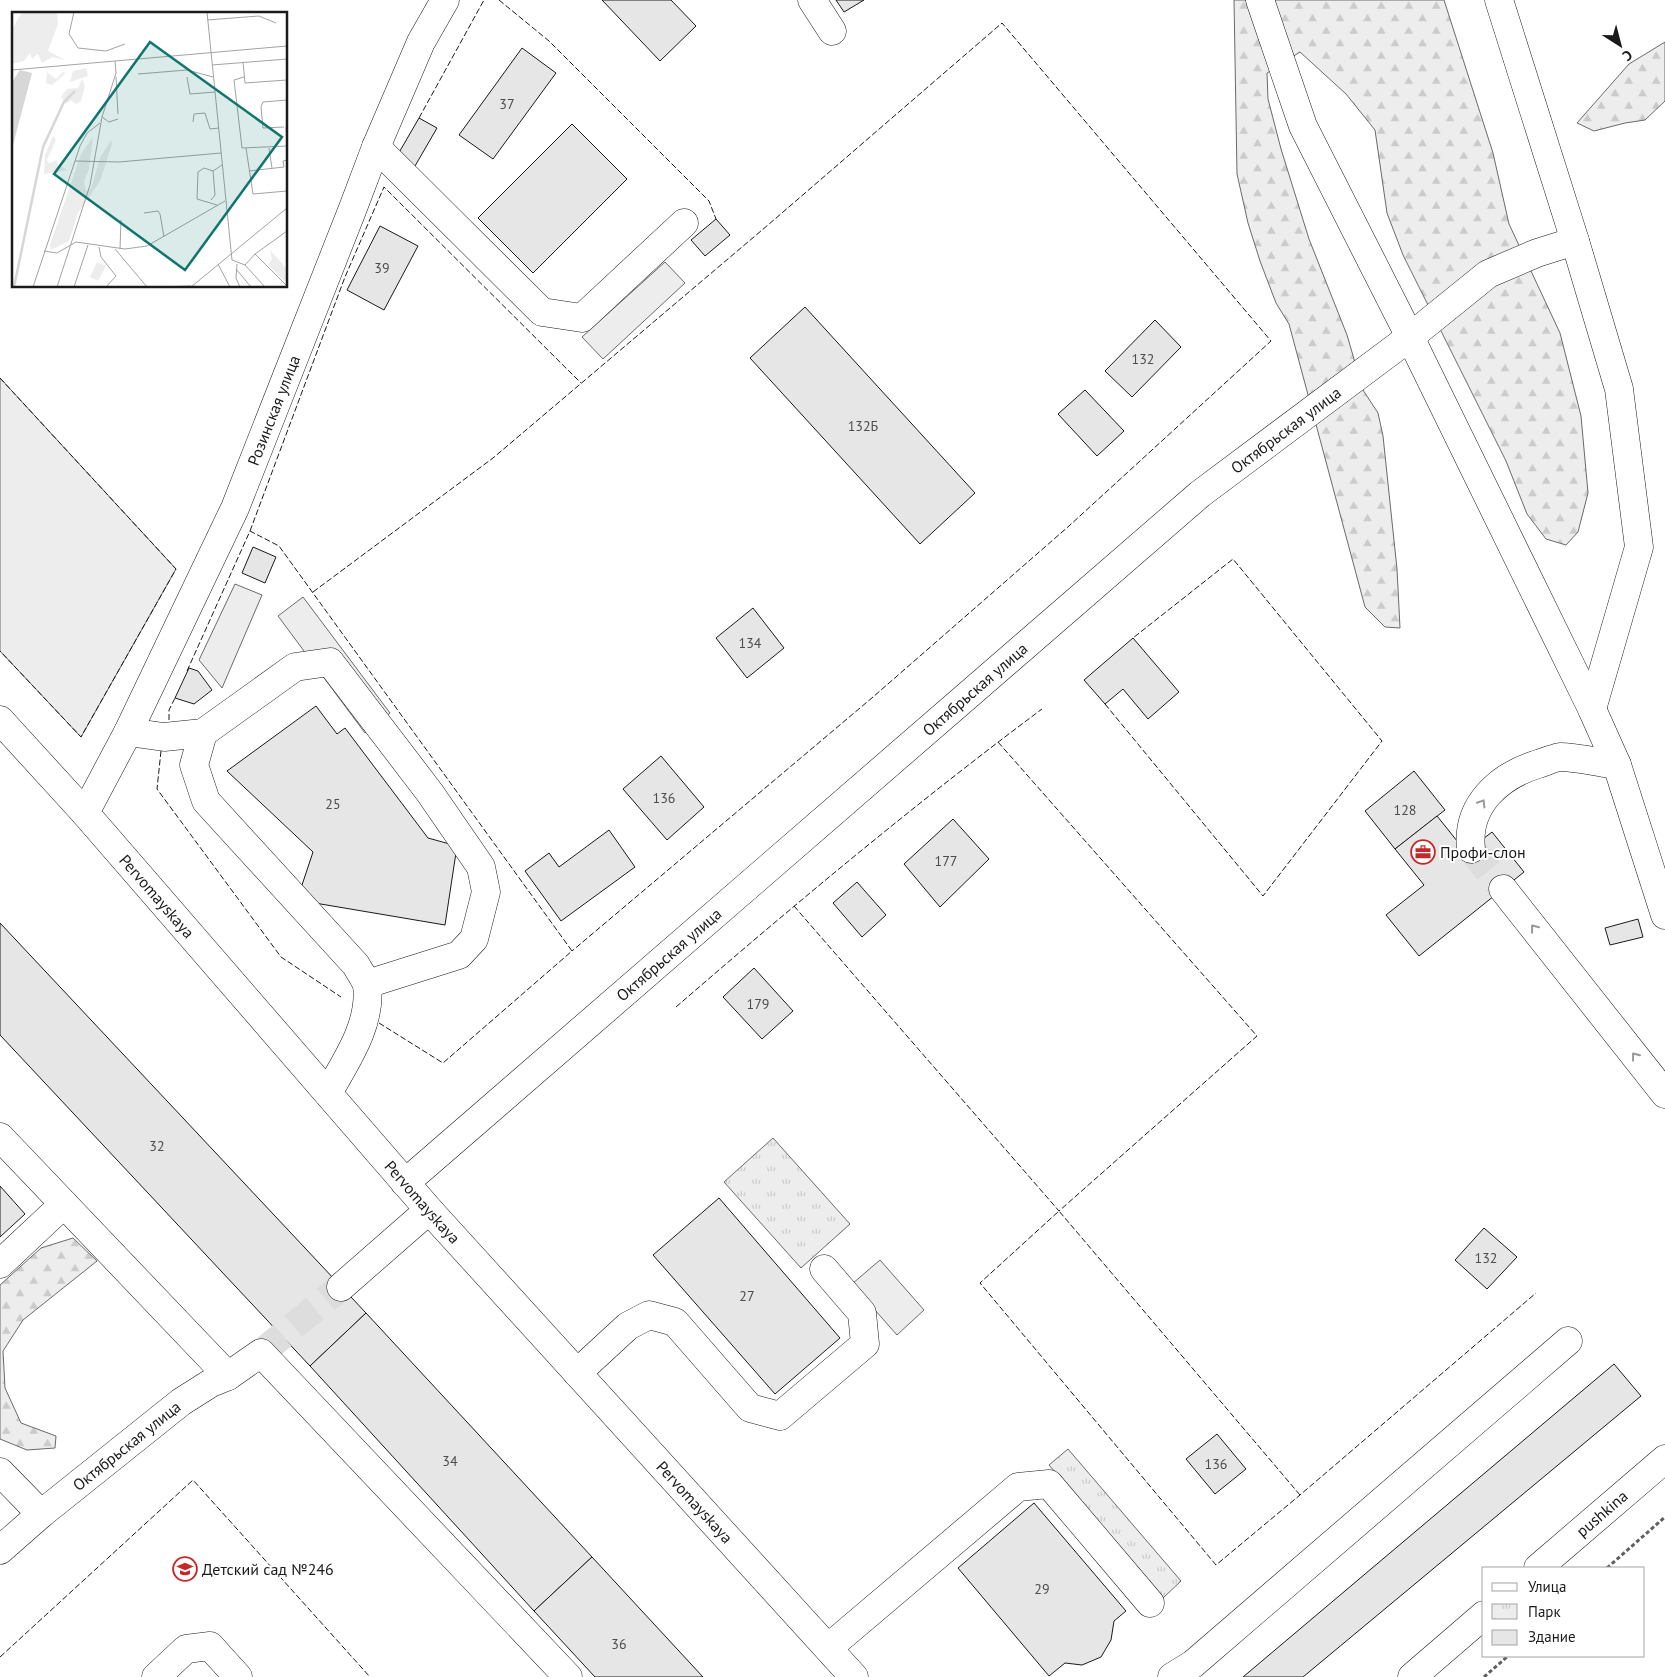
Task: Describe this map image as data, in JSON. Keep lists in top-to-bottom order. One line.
{"streets":{"street":["Розинская улица","Октябрьская улица","Pervomayskaya","pushkina"]},"crossings":[["Розинская улица","Pervomayskaya"],["Октябрьская улица","Pervomayskaya"]],"places":{"office":["Профи-слон"],"school or university":["Детский сад №246"]},"house_numbers":["37","39","132","132Б","134","136","25","128","177","179","32","132","27","34","136","29","36"],"legend":["Улица","Парк","Здание"],"north":"bottom right"}
